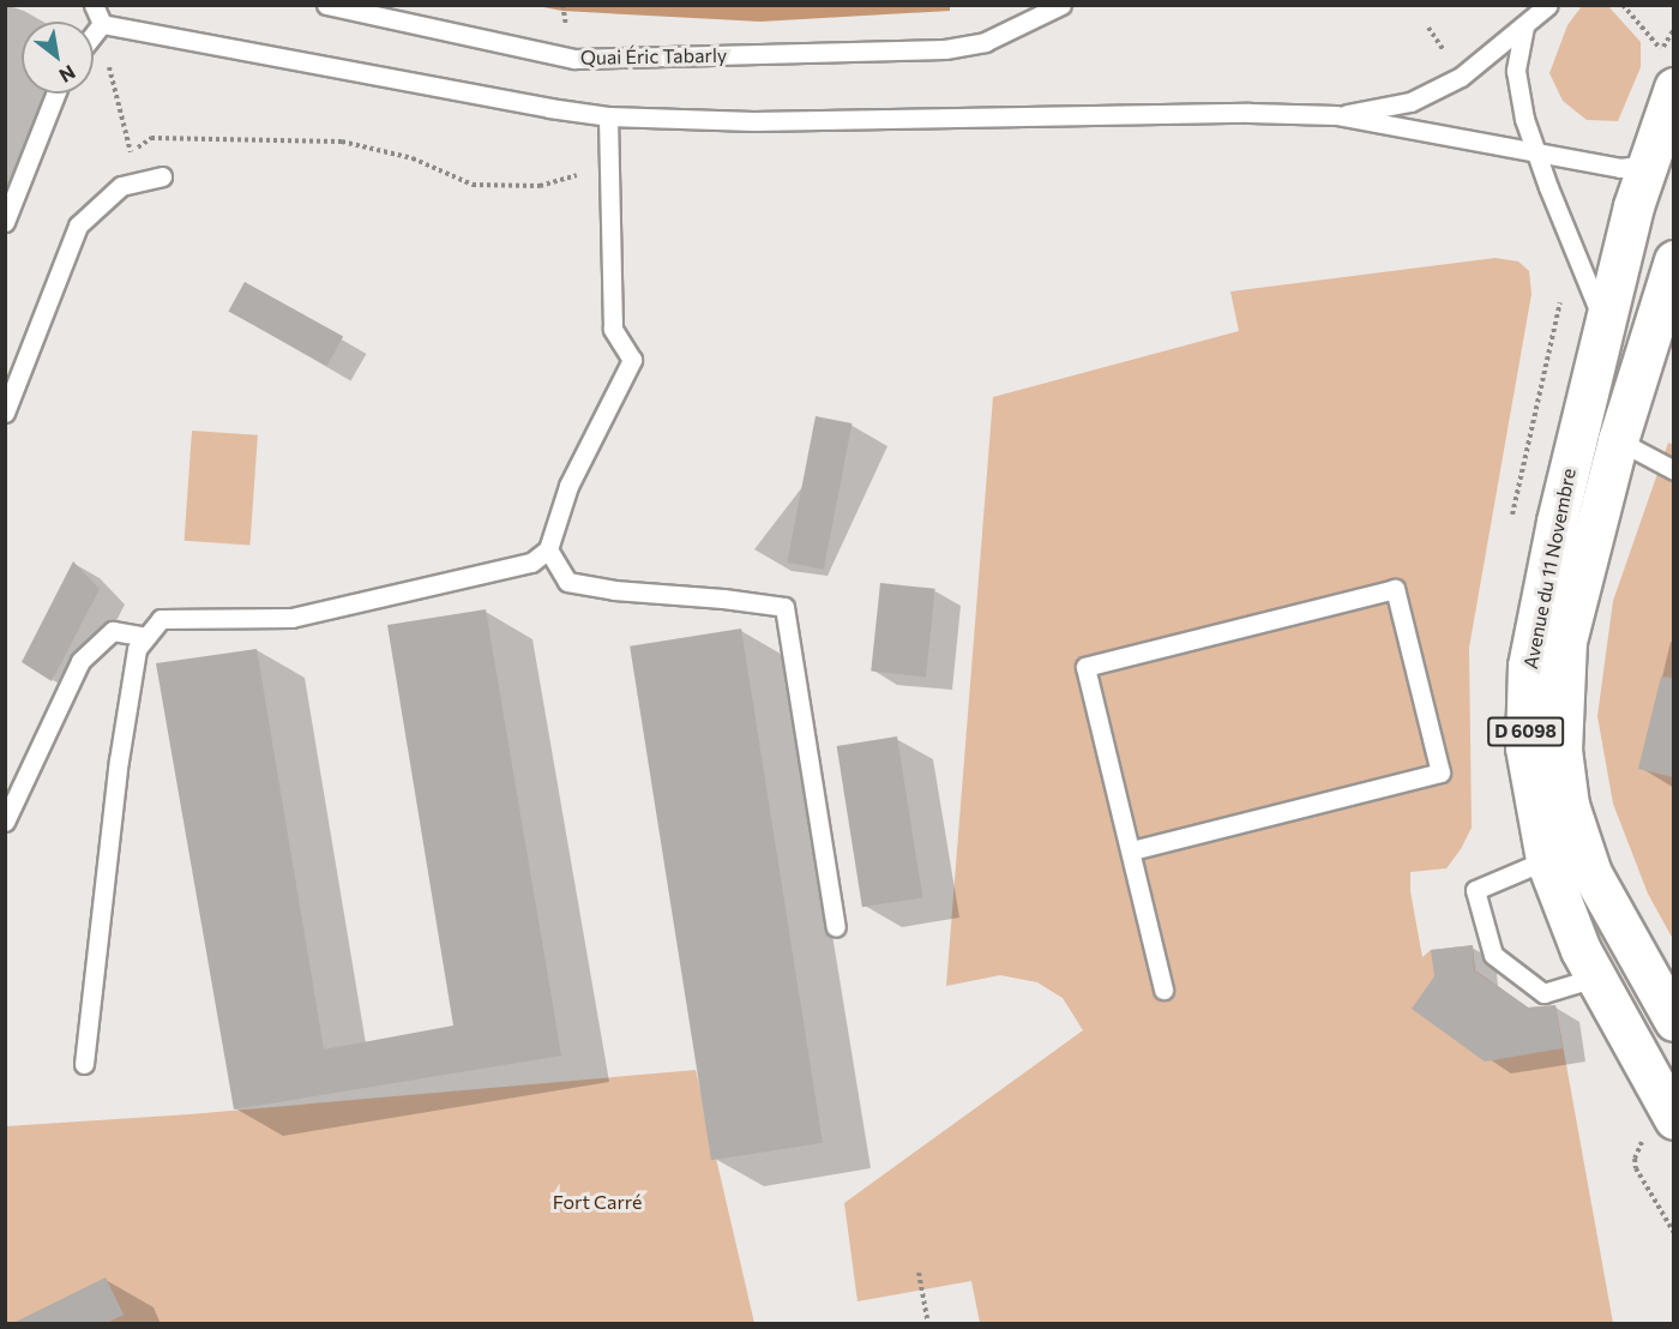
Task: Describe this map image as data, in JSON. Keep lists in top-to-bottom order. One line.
{"streets":{"main road":["Avenue du 11 Novembre","D 6098"],"lane":["Quai Éric Tabarly"]},"parks":["Fort Carré"],"north":"bottom right"}
